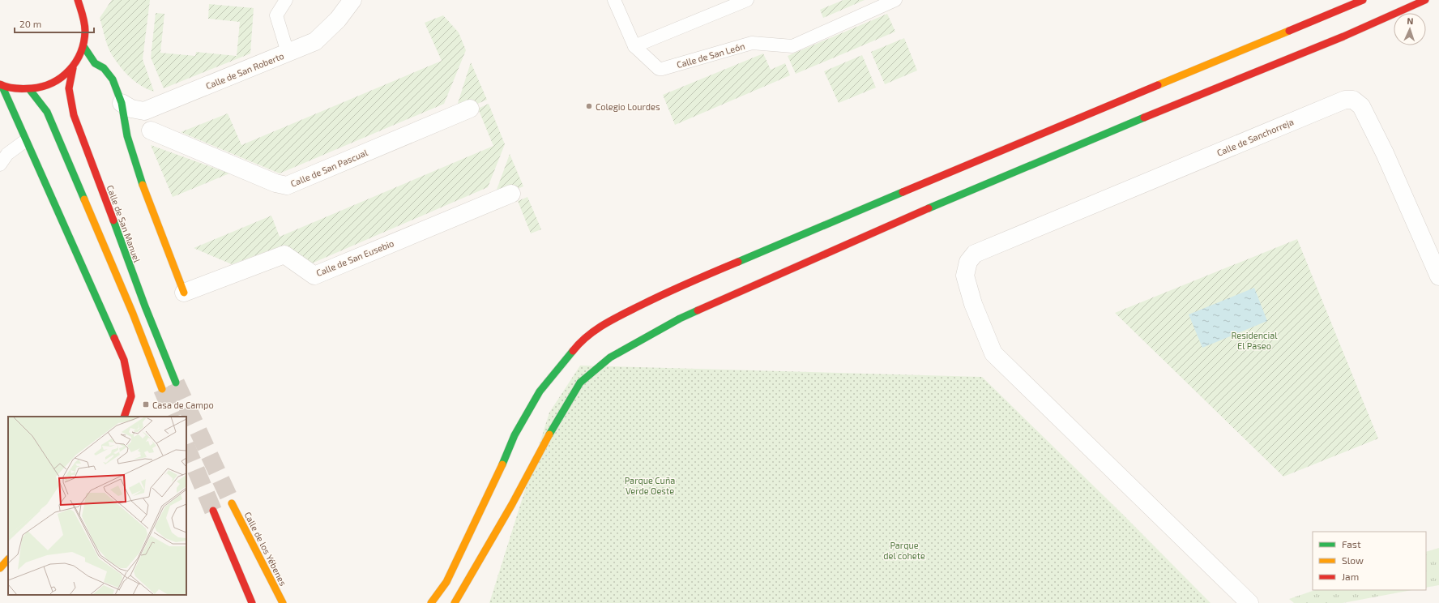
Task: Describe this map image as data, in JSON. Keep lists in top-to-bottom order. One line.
{"streets":{"main road":["Calle de San Manuel","Calle de los Yébenes"],"street":["Calle de San Roberto","Calle de Sanchorreja","Calle de San Pascual","Calle de San Eusebio"],"lane":["Calle de San León"]},"parks":["Residencial El Paseo","Parque Cuña Verde Oeste","Parque del cohete"],"places":{"other":["Colegio Lourdes"],"transit":["Casa de Campo"]},"legend":["Fast","Slow","Jam"],"scale_bar":"20 m","north":"top"}
